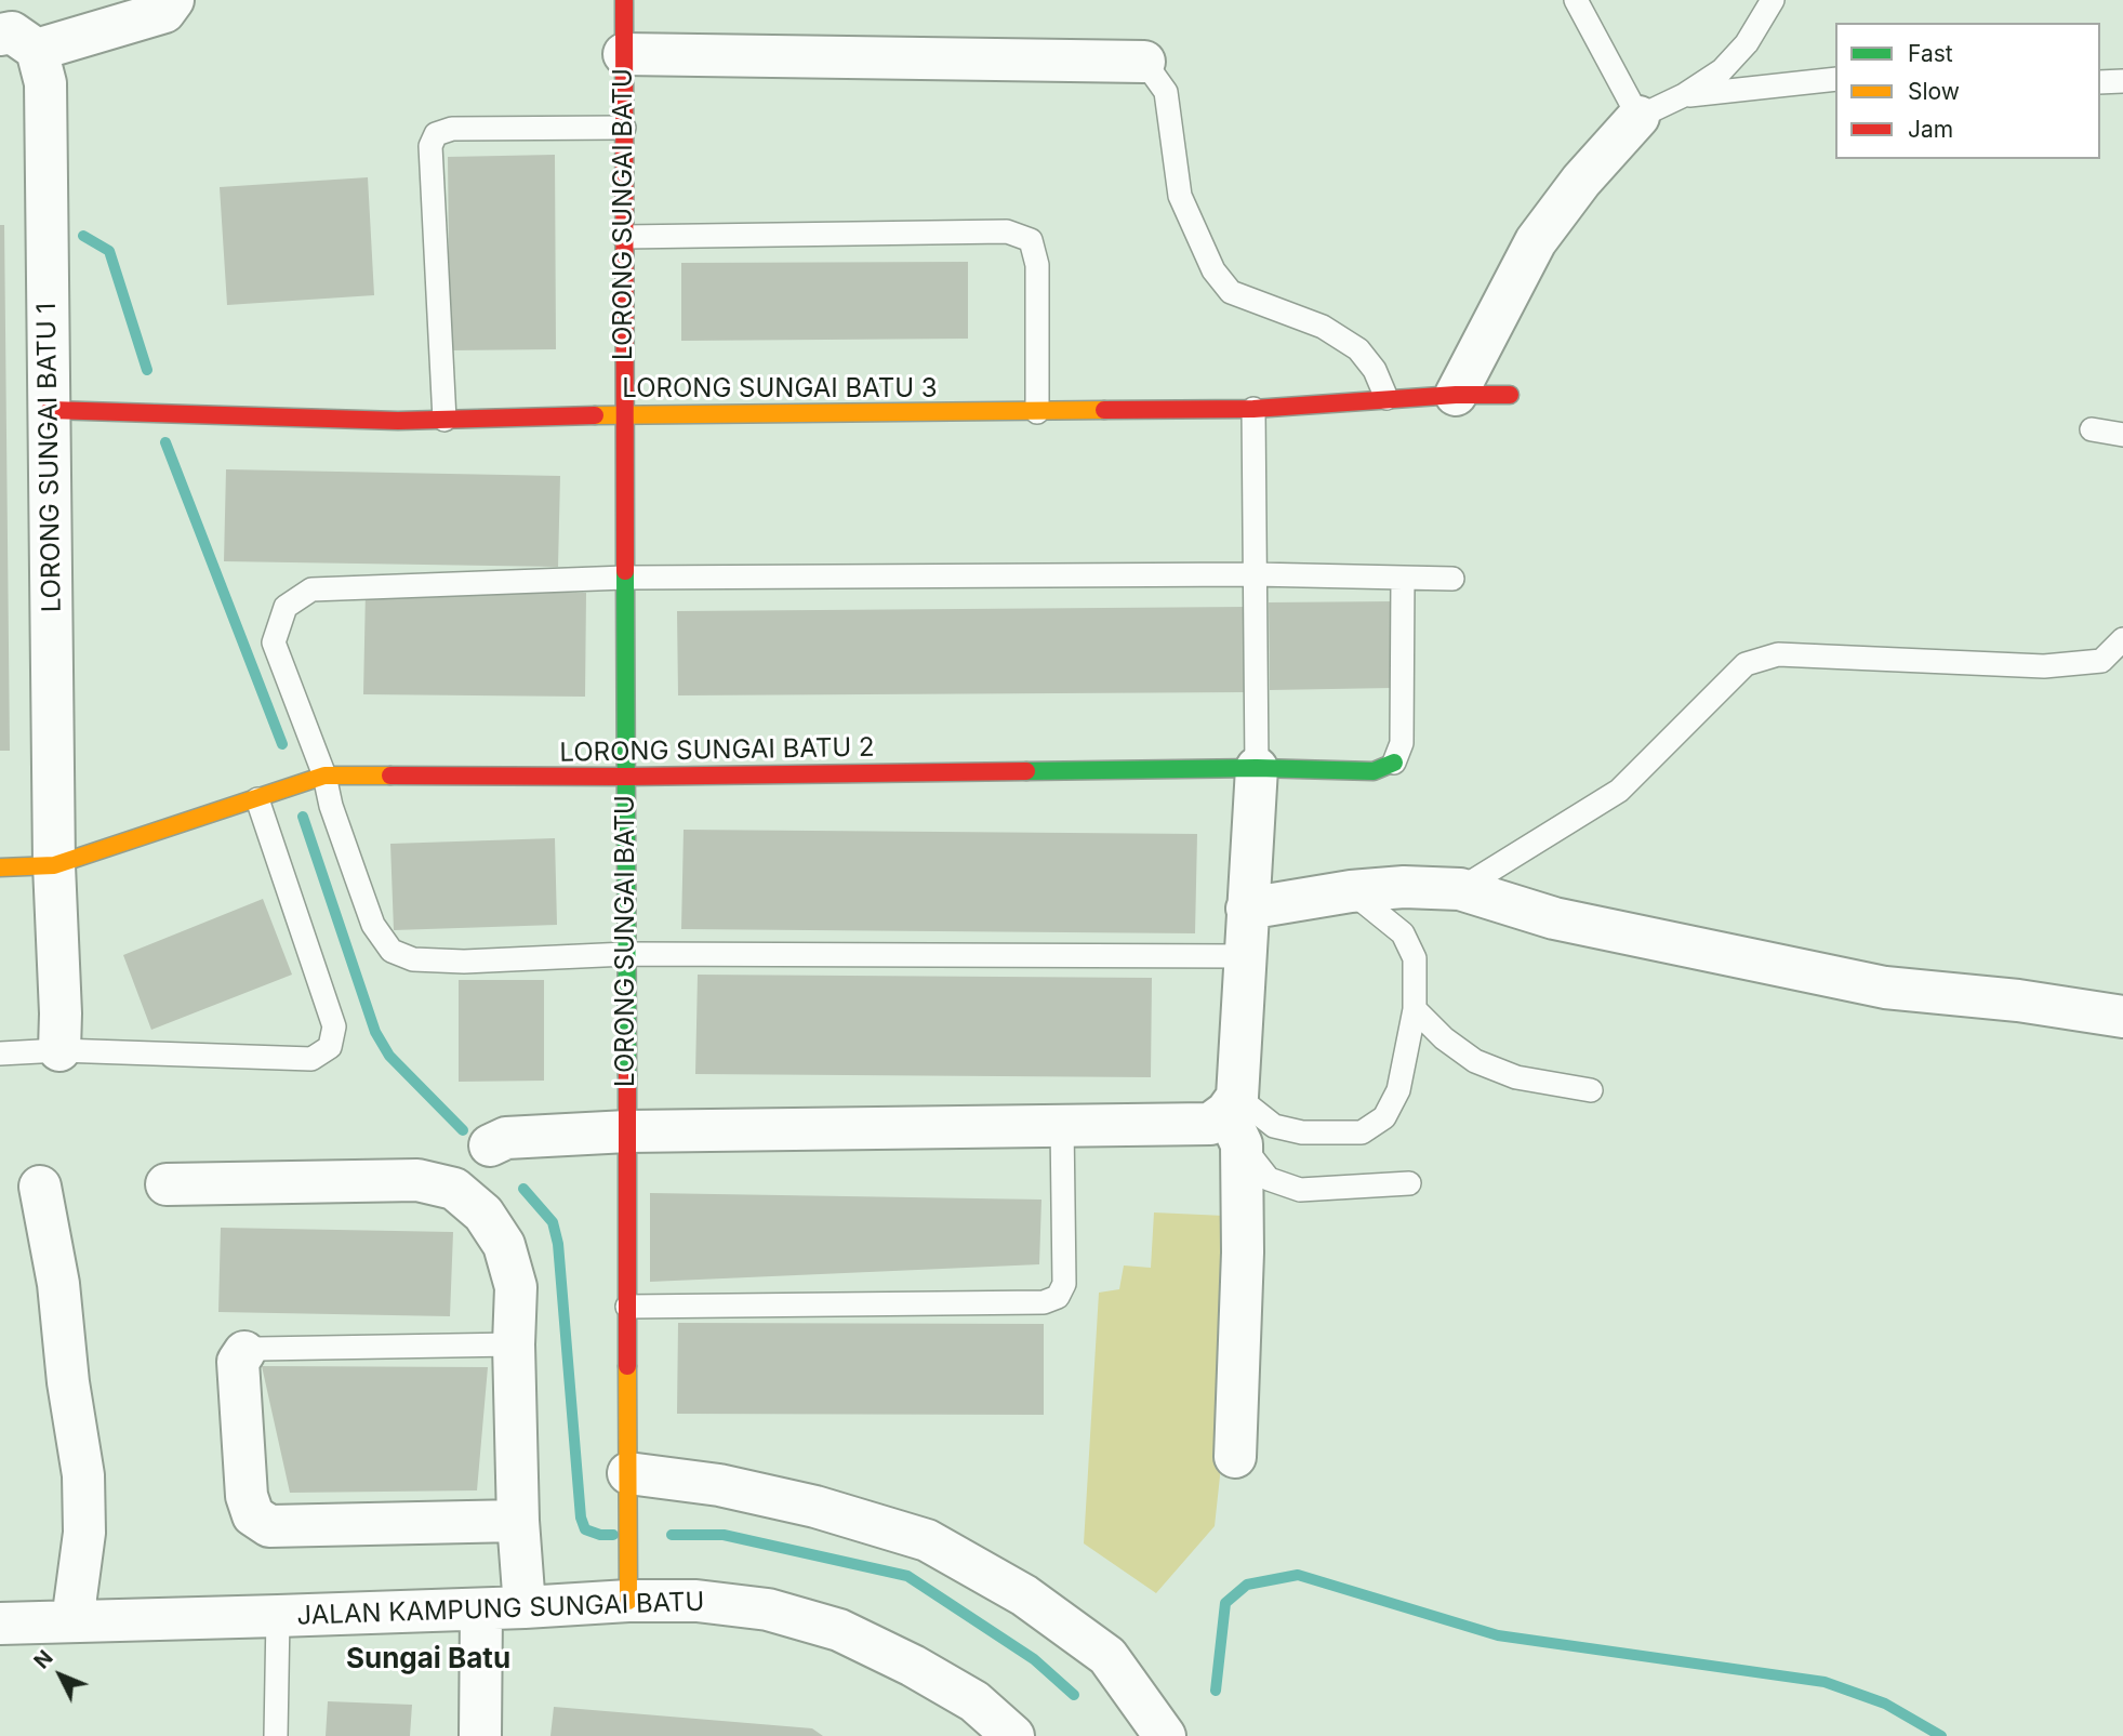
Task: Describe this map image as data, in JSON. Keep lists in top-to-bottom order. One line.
{"streets":{"street":["LORONG SUNGAI BATU","LORONG SUNGAI BATU 3","LORONG SUNGAI BATU 1","LORONG SUNGAI BATU 2","JALAN KAMPUNG SUNGAI BATU"]},"crossings":[["LORONG SUNGAI BATU","LORONG SUNGAI BATU 3"],["LORONG SUNGAI BATU","LORONG SUNGAI BATU 2"],["LORONG SUNGAI BATU","JALAN KAMPUNG SUNGAI BATU"],["LORONG SUNGAI BATU 3","LORONG SUNGAI BATU 1"],["LORONG SUNGAI BATU 1","LORONG SUNGAI BATU 2"]],"districts":["Sungai Batu"],"legend":["Fast","Slow","Jam"],"north":"top left"}
